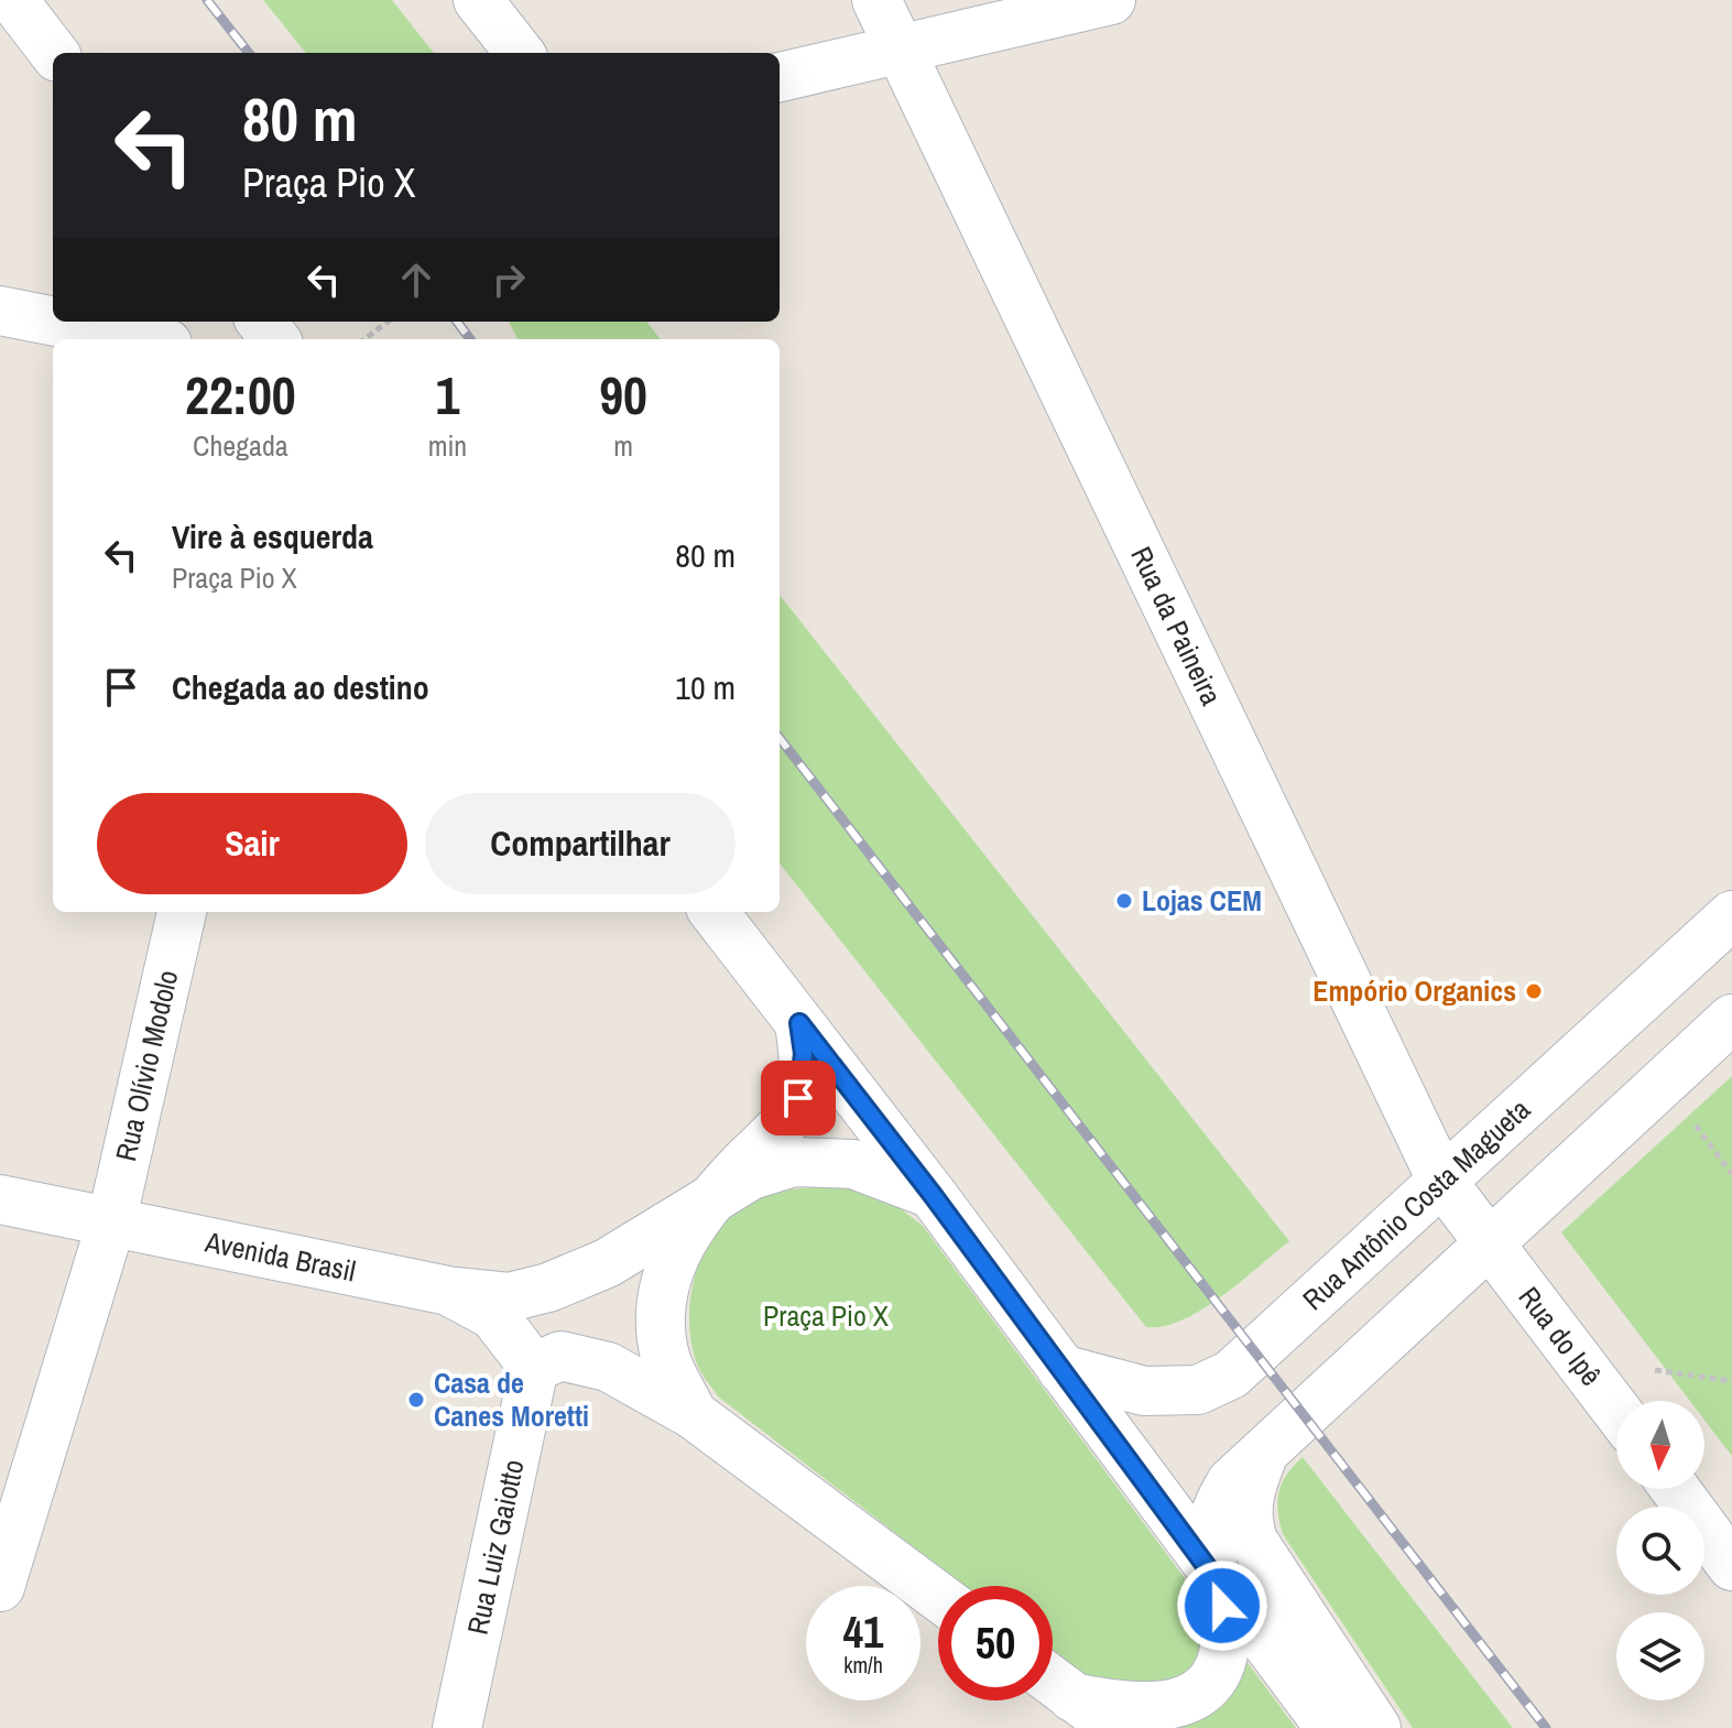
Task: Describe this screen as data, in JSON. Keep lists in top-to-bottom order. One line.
{"streets":{"street":["Rua da Paineira","Rua Olívio Modolo","Rua Antônio Costa Magueta","Avenida Brasil","Rua do Ipê","Rua Luiz Gaiotto"]},"crossings":[["Rua da Paineira","Rua Antônio Costa Magueta"],["Rua da Paineira","Rua do Ipê"],["Rua Olívio Modolo","Avenida Brasil"],["Avenida Brasil","Rua Luiz Gaiotto"]],"parks":["Praça Pio X"],"places":["Lojas CEM","Empório Organics","Casa de Canes Moretti"],"north":"bottom","page":{"turn":["80 m","Praça Pio X"],"eta":["22:00","Chegada","1","min","90","m"],"list":[{"name":"Vire à esquerda","note":"Praça Pio X","value":"80 m"},{"name":"Chegada ao destino","value":"10 m"}],"buttons":["Sair","Compartilhar"],"speed":"41 km/h","limit":"50"}}
